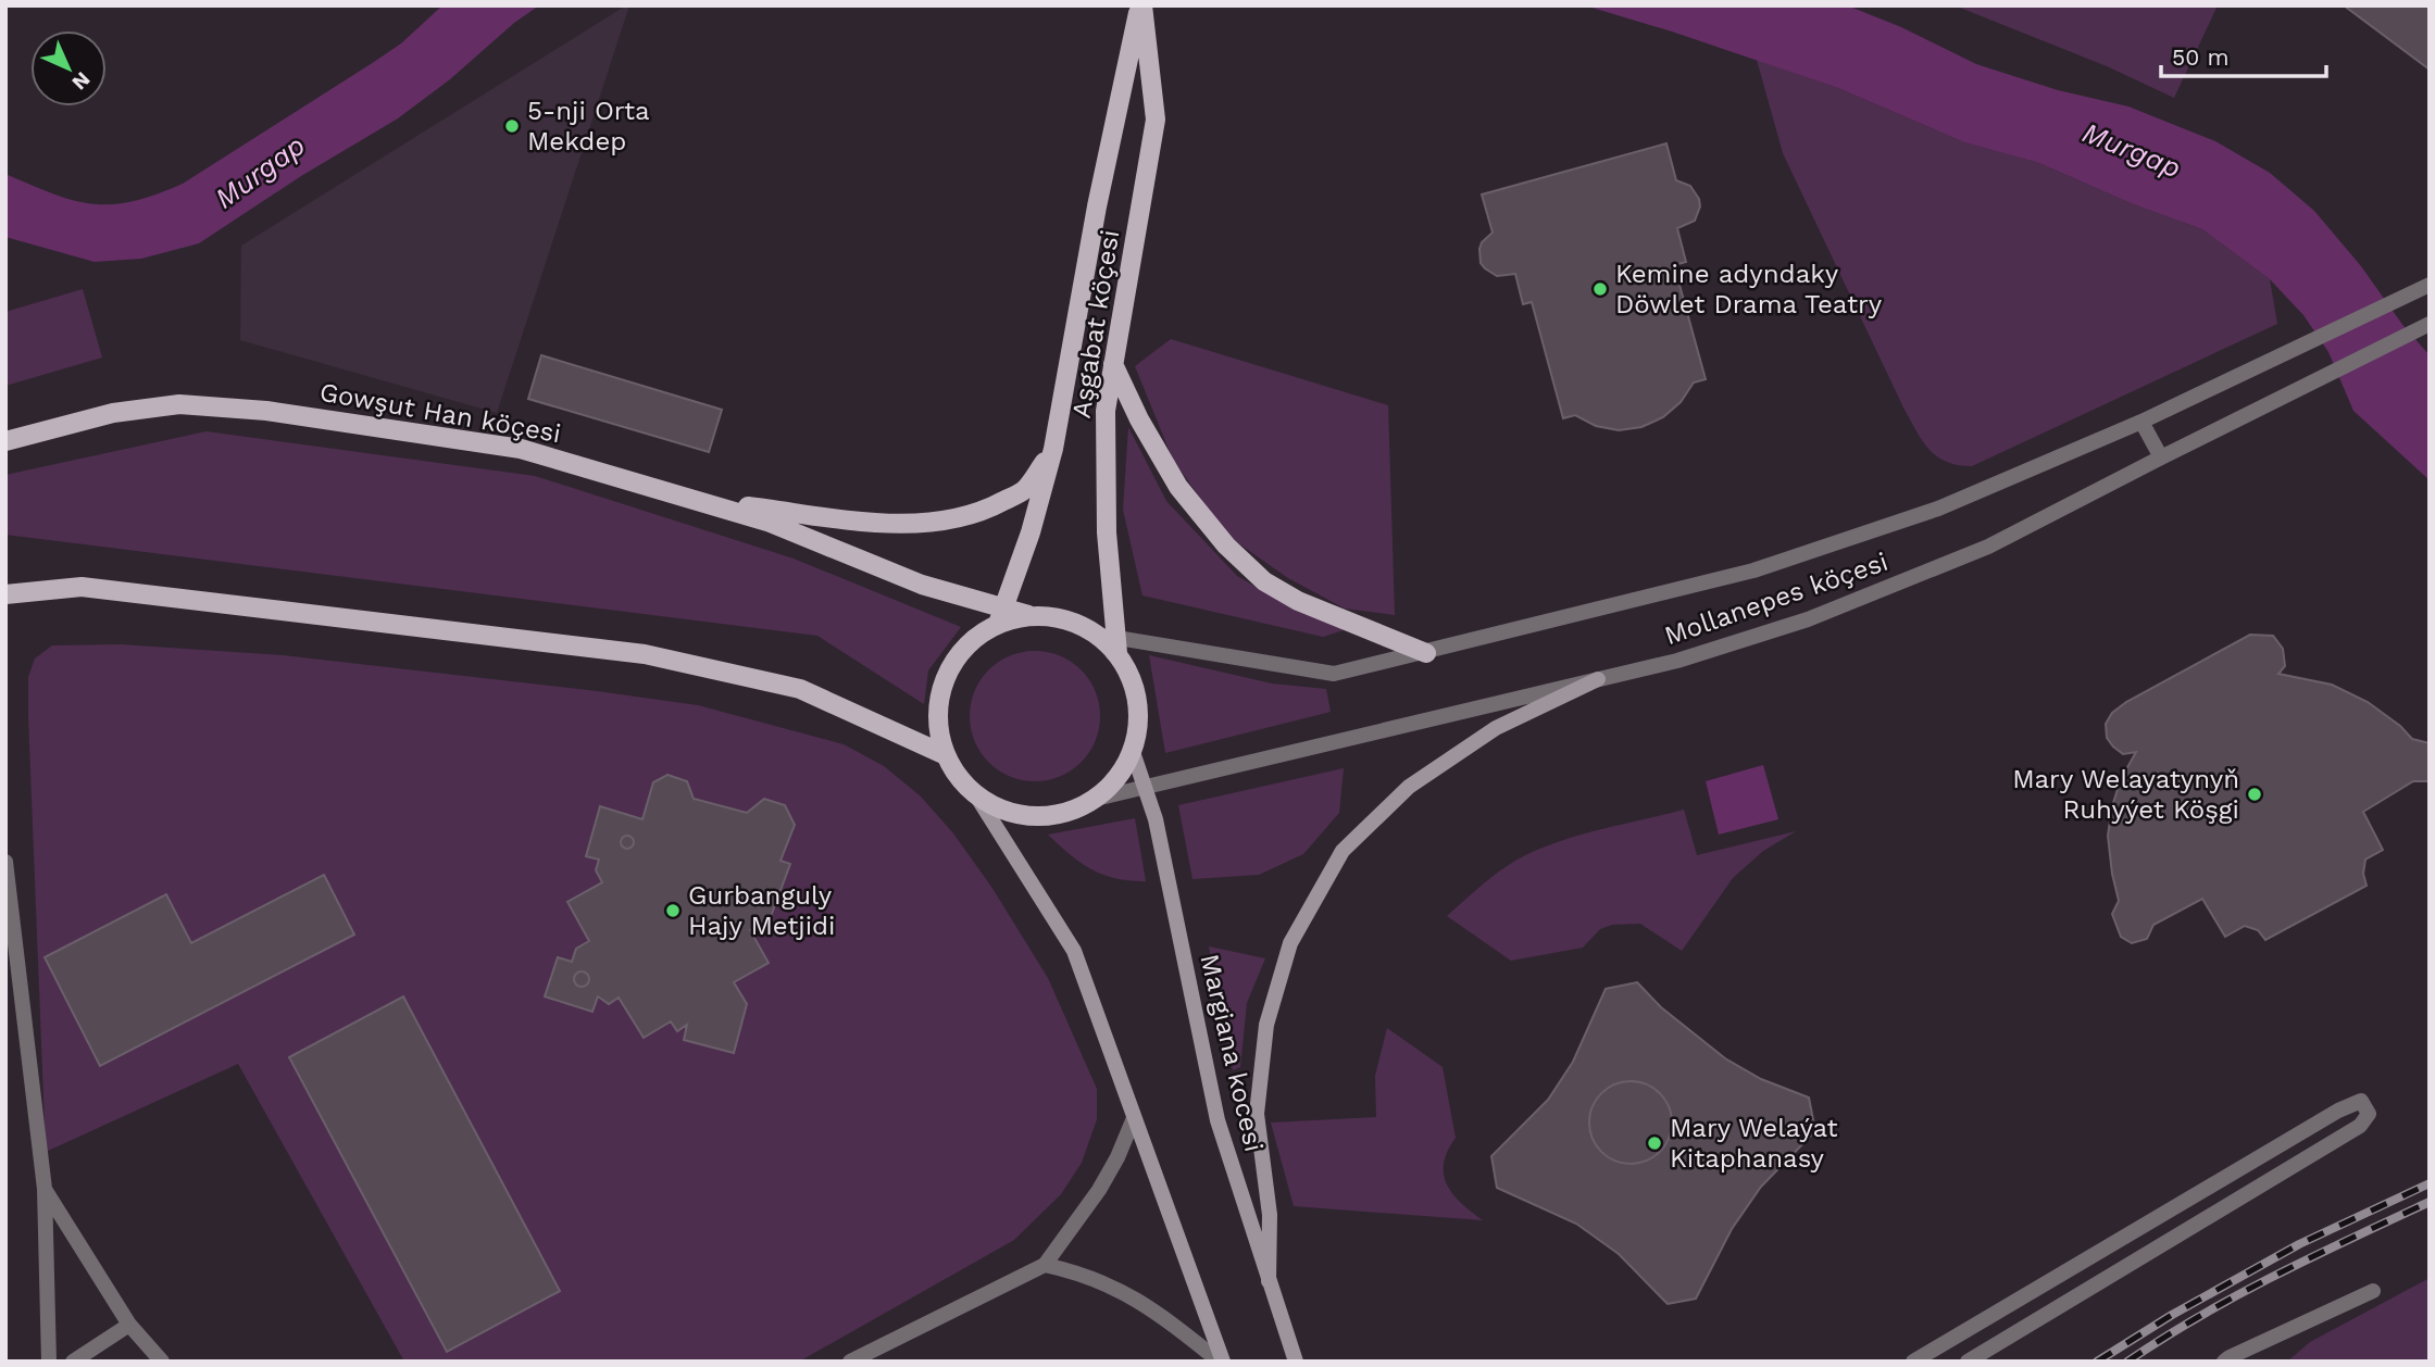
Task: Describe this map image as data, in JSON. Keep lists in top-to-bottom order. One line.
{"streets":{"main road":["Aşgabat köçesi","Gowşut Han köçesi","Margiana kocesi"],"street":["Mollanepes köçesi"]},"crossings":[["Aşgabat köçesi","Gowşut Han köçesi"],["Aşgabat köçesi","Mollanepes köçesi"],["Aşgabat köçesi","Margiana kocesi"],["Gowşut Han köçesi","Mollanepes köçesi"],["Gowşut Han köçesi","Margiana kocesi"],["Mollanepes köçesi","Margiana kocesi"]],"water":["Murgap"],"places":["5-nji Orta Mekdep","Kemine adyndaky Döwlet Drama Teatry","Mary Welayatynyň Ruhyýet Köşgi","Gurbanguly Hajy Metjidi","Mary Welaýat Kitaphanasy"],"scale_bar":"50 m","north":"bottom right"}
